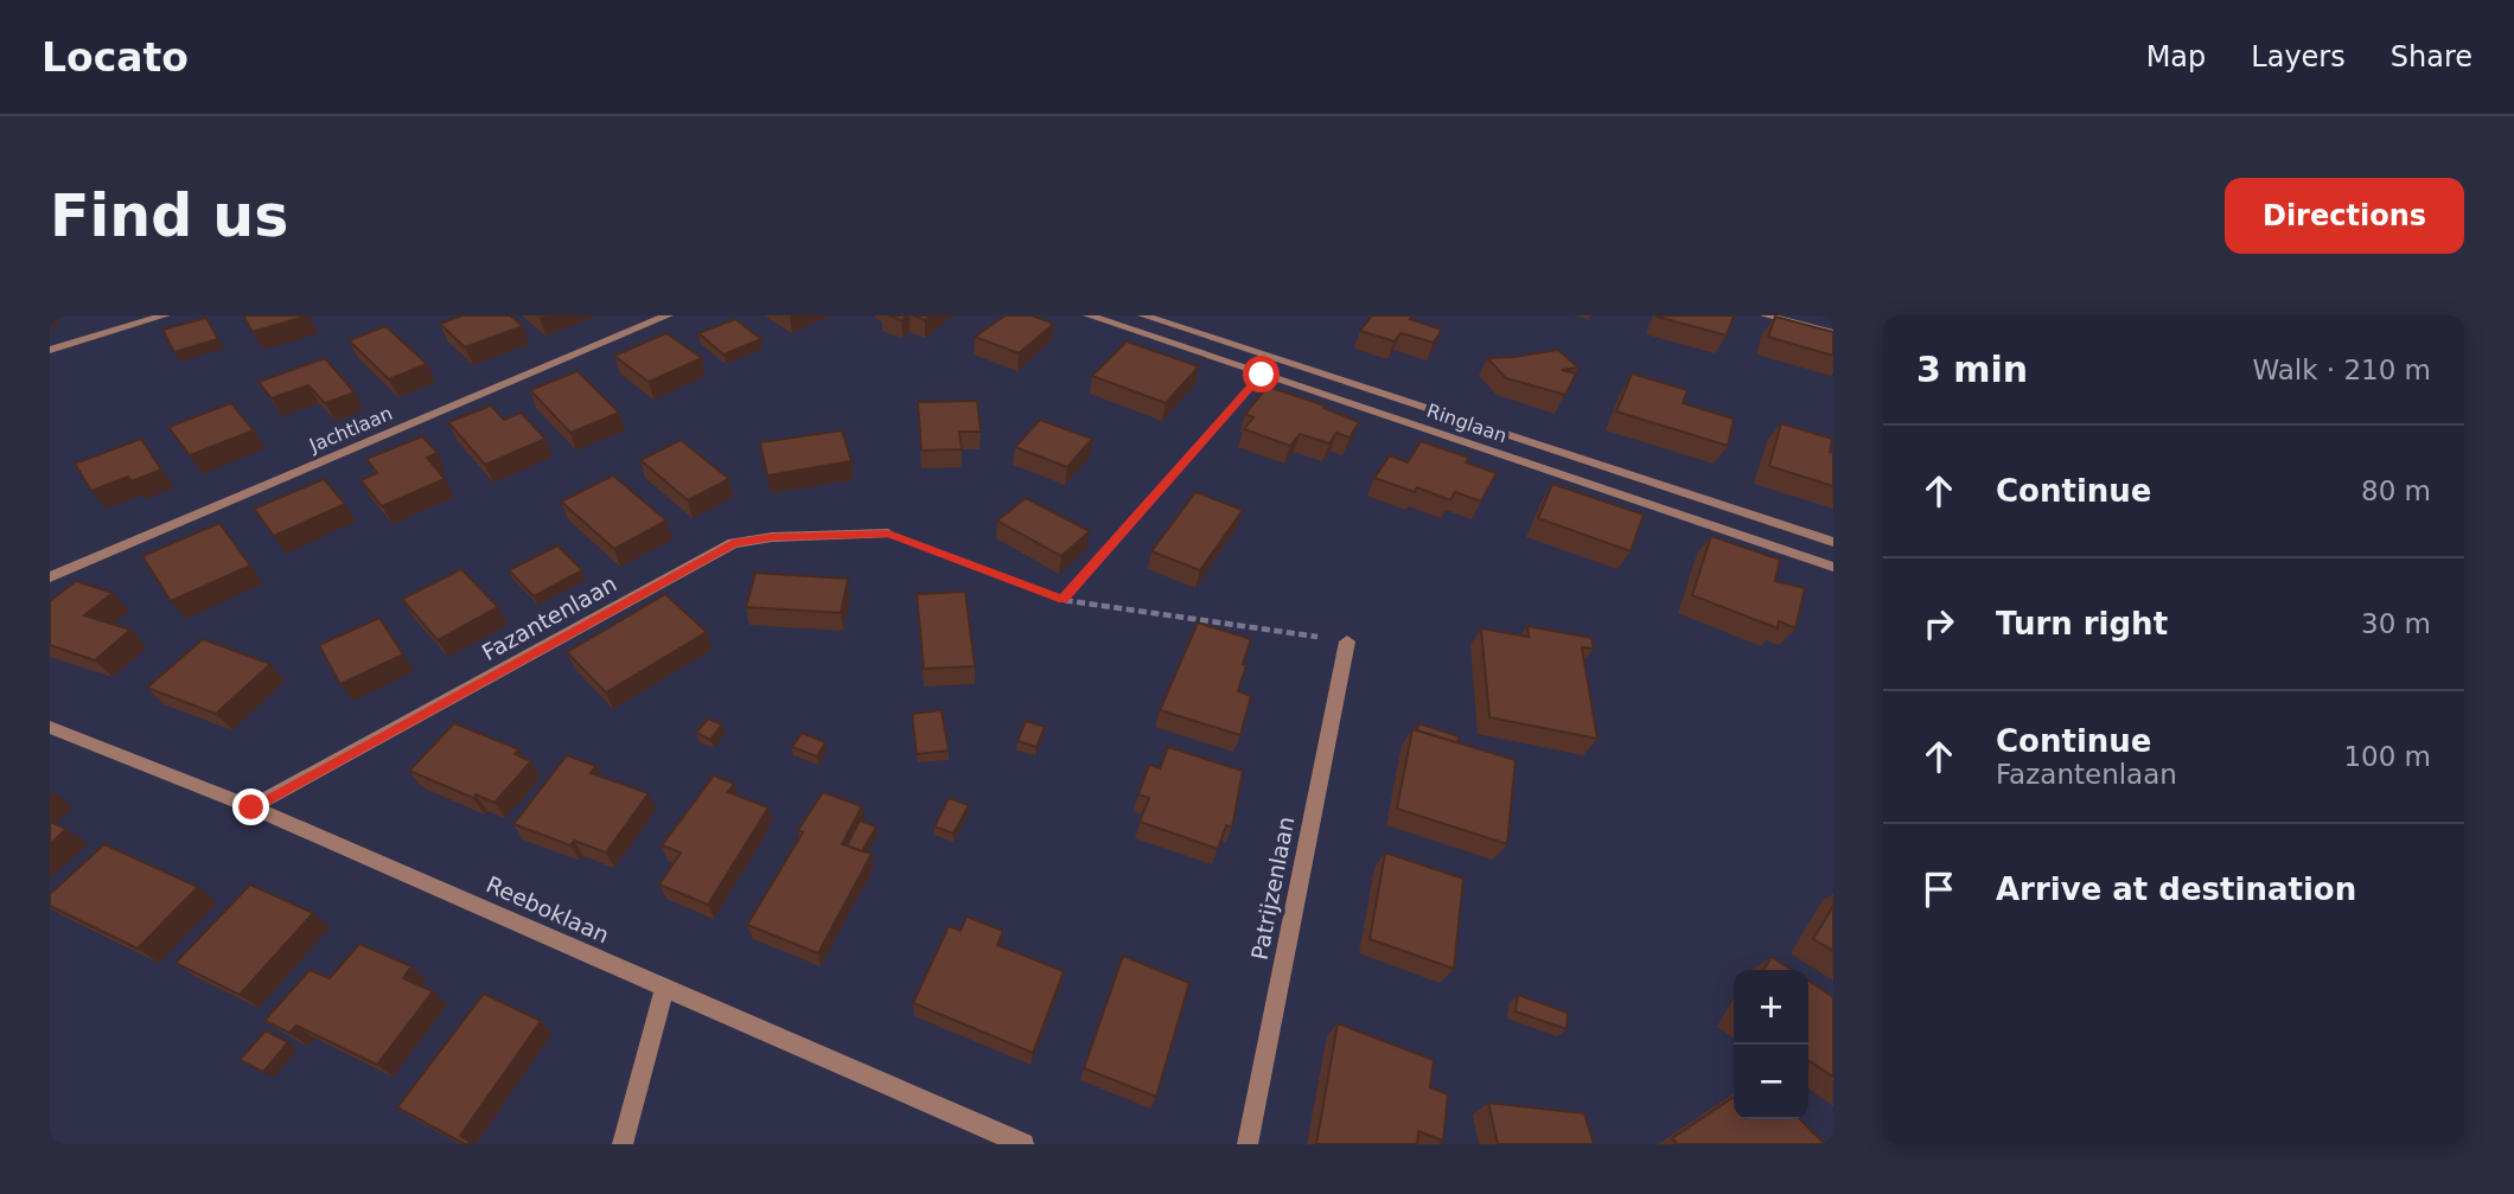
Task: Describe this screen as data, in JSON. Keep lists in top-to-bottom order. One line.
{"streets":{"street":["Ringlaan","Jachtlaan","Fazantenlaan","Patrijzenlaan","Reeboklaan"]},"crossings":[["Fazantenlaan","Reeboklaan"]],"page":{"header":"Locato","nav":["Map","Layers","Share"],"buttons":"Directions","title":"Find us","heading":["3 min","Walk · 210 m"],"list":[["Continue","80 m"],["Turn right","30 m"],["Continue","Fazantenlaan","100 m"],"Arrive at destination"],"map_buttons":["+","−"]}}
